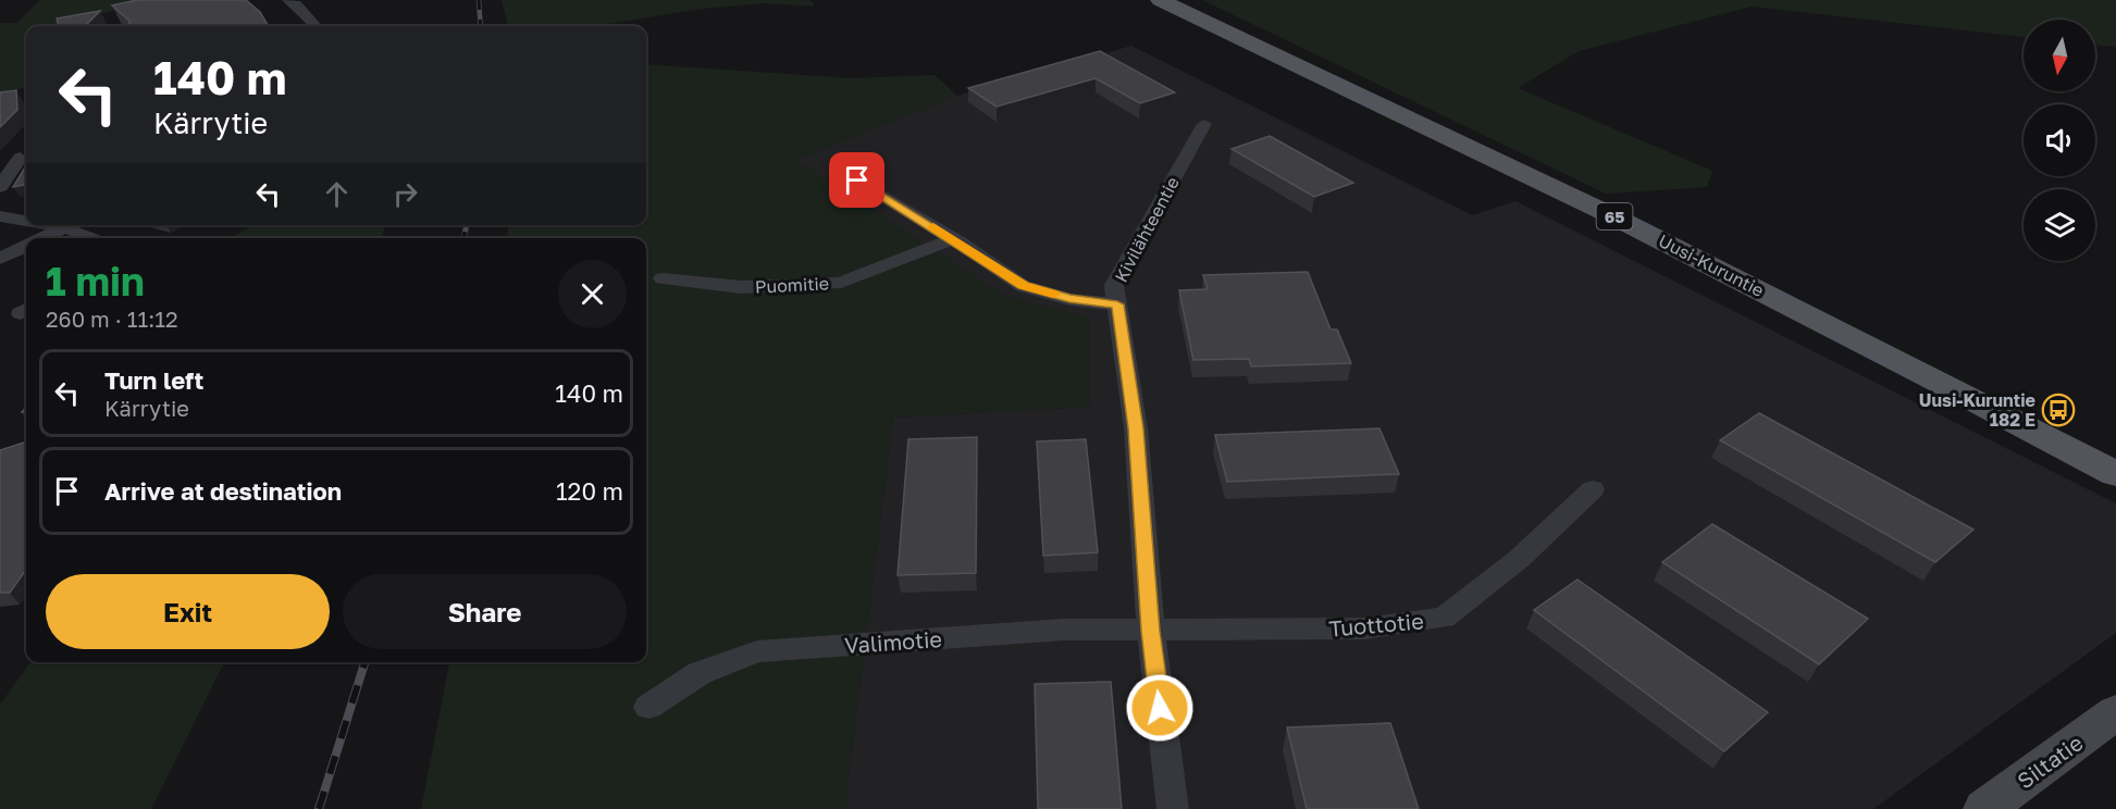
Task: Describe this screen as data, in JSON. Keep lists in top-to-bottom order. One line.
{"streets":{"main road":["65","Uusi-Kuruntie","Siltatie"],"street":["Kivilähteentie","Puomitie","Tuottotie","Valimotie"]},"crossings":[["Kivilähteentie","Tuottotie"],["Kivilähteentie","Valimotie"],["Tuottotie","Valimotie"]],"places":{"bus stop":["Uusi-Kuruntie 182 E"]},"north":"bottom","page":{"turn":["140 m","Kärrytie"],"heading":["1 min","260 m · 11:12"],"list":[{"name":"Turn left","note":"Kärrytie","value":"140 m"},{"name":"Arrive at destination","value":"120 m"}],"buttons":["Exit","Share"]}}
